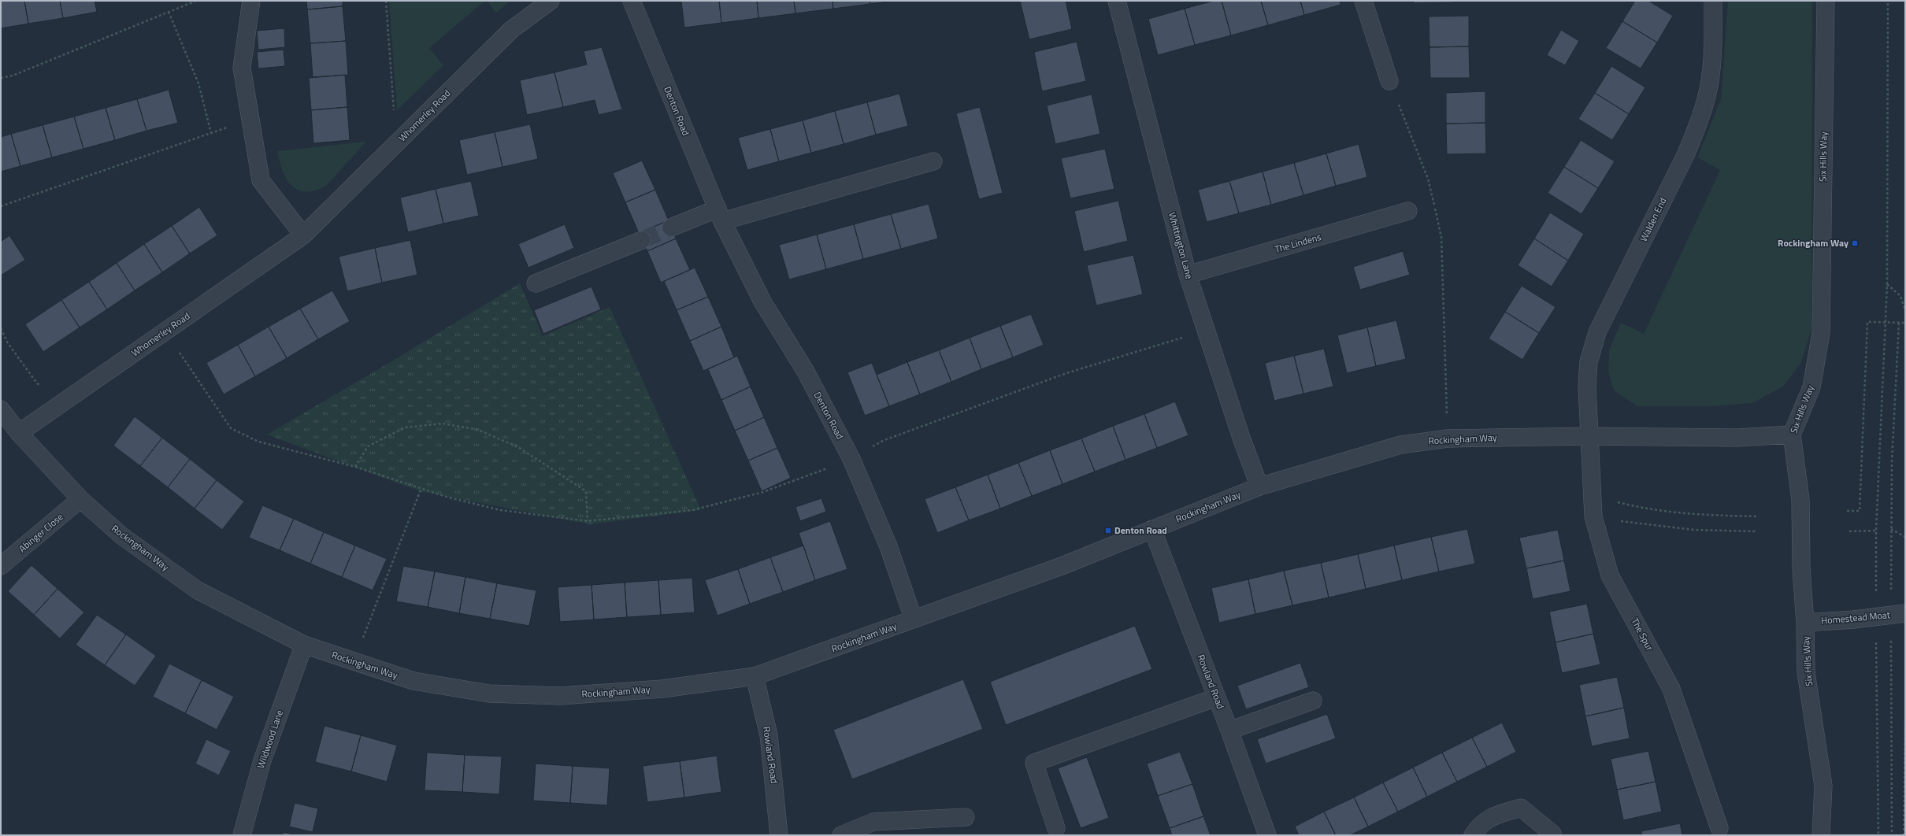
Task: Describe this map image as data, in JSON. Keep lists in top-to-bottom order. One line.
{"streets":{"street":["Denton Road","Whomerley Road","Six Hills Way","Walden End","The Lindens","Whittington Lane","Rockingham Way","Abinger Close","Homestead Moat","The Spur","Rowland Road","Wildwood Lane"]},"crossings":[["Denton Road","Rockingham Way"],["Whomerley Road","Rockingham Way"],["Six Hills Way","Rockingham Way"],["Six Hills Way","Homestead Moat"],["Walden End","Rockingham Way"],["Walden End","The Spur"],["The Lindens","Whittington Lane"],["Whittington Lane","Rockingham Way"],["Rockingham Way","Abinger Close"],["Rockingham Way","The Spur"],["Rockingham Way","Rowland Road"],["Rockingham Way","Wildwood Lane"]],"places":{"transit":["Rockingham Way","Denton Road"]}}
